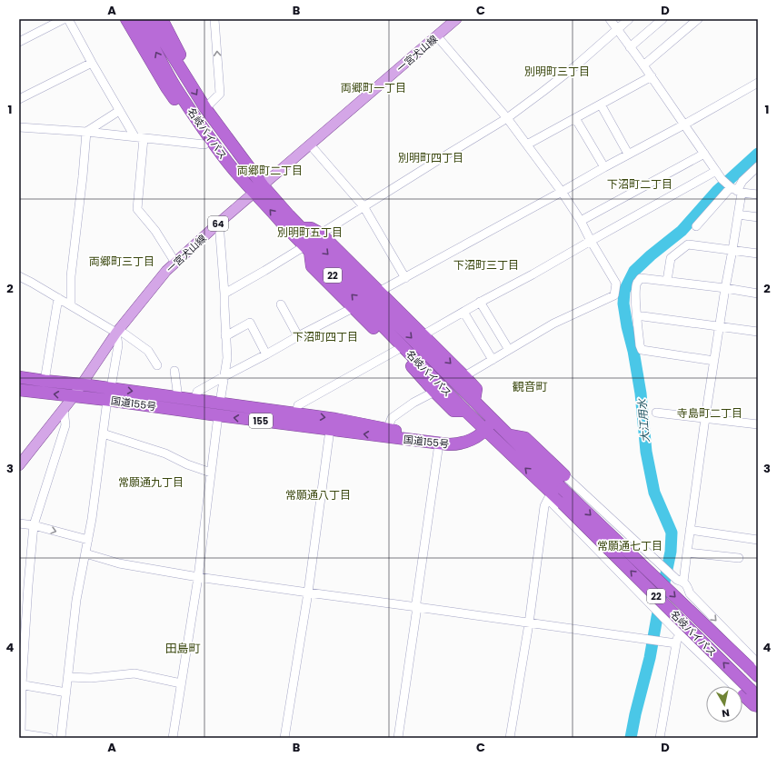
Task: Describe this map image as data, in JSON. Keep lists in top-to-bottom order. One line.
{"streets":{"highway":["名岐バイパス","22","国道155号","155"],"main road":["一宮犬山線","64"]},"crossings":[["一宮犬山線","名岐バイパス"],["一宮犬山線","国道155号"],["名岐バイパス","22"],["名岐バイパス","国道155号"]],"districts":["別明町三丁目","両郷町一丁目","別明町四丁目","両郷町二丁目","下沼町二丁目","別明町五丁目","両郷町三丁目","下沼町三丁目","下沼町四丁目","観音町","寺島町二丁目","常願通九丁目","常願通八丁目","常願通七丁目","田島町"],"water":["大江用水"],"north":"bottom","grid":{"columns":["A","B","C","D"],"rows":["1","2","3","4"]}}
